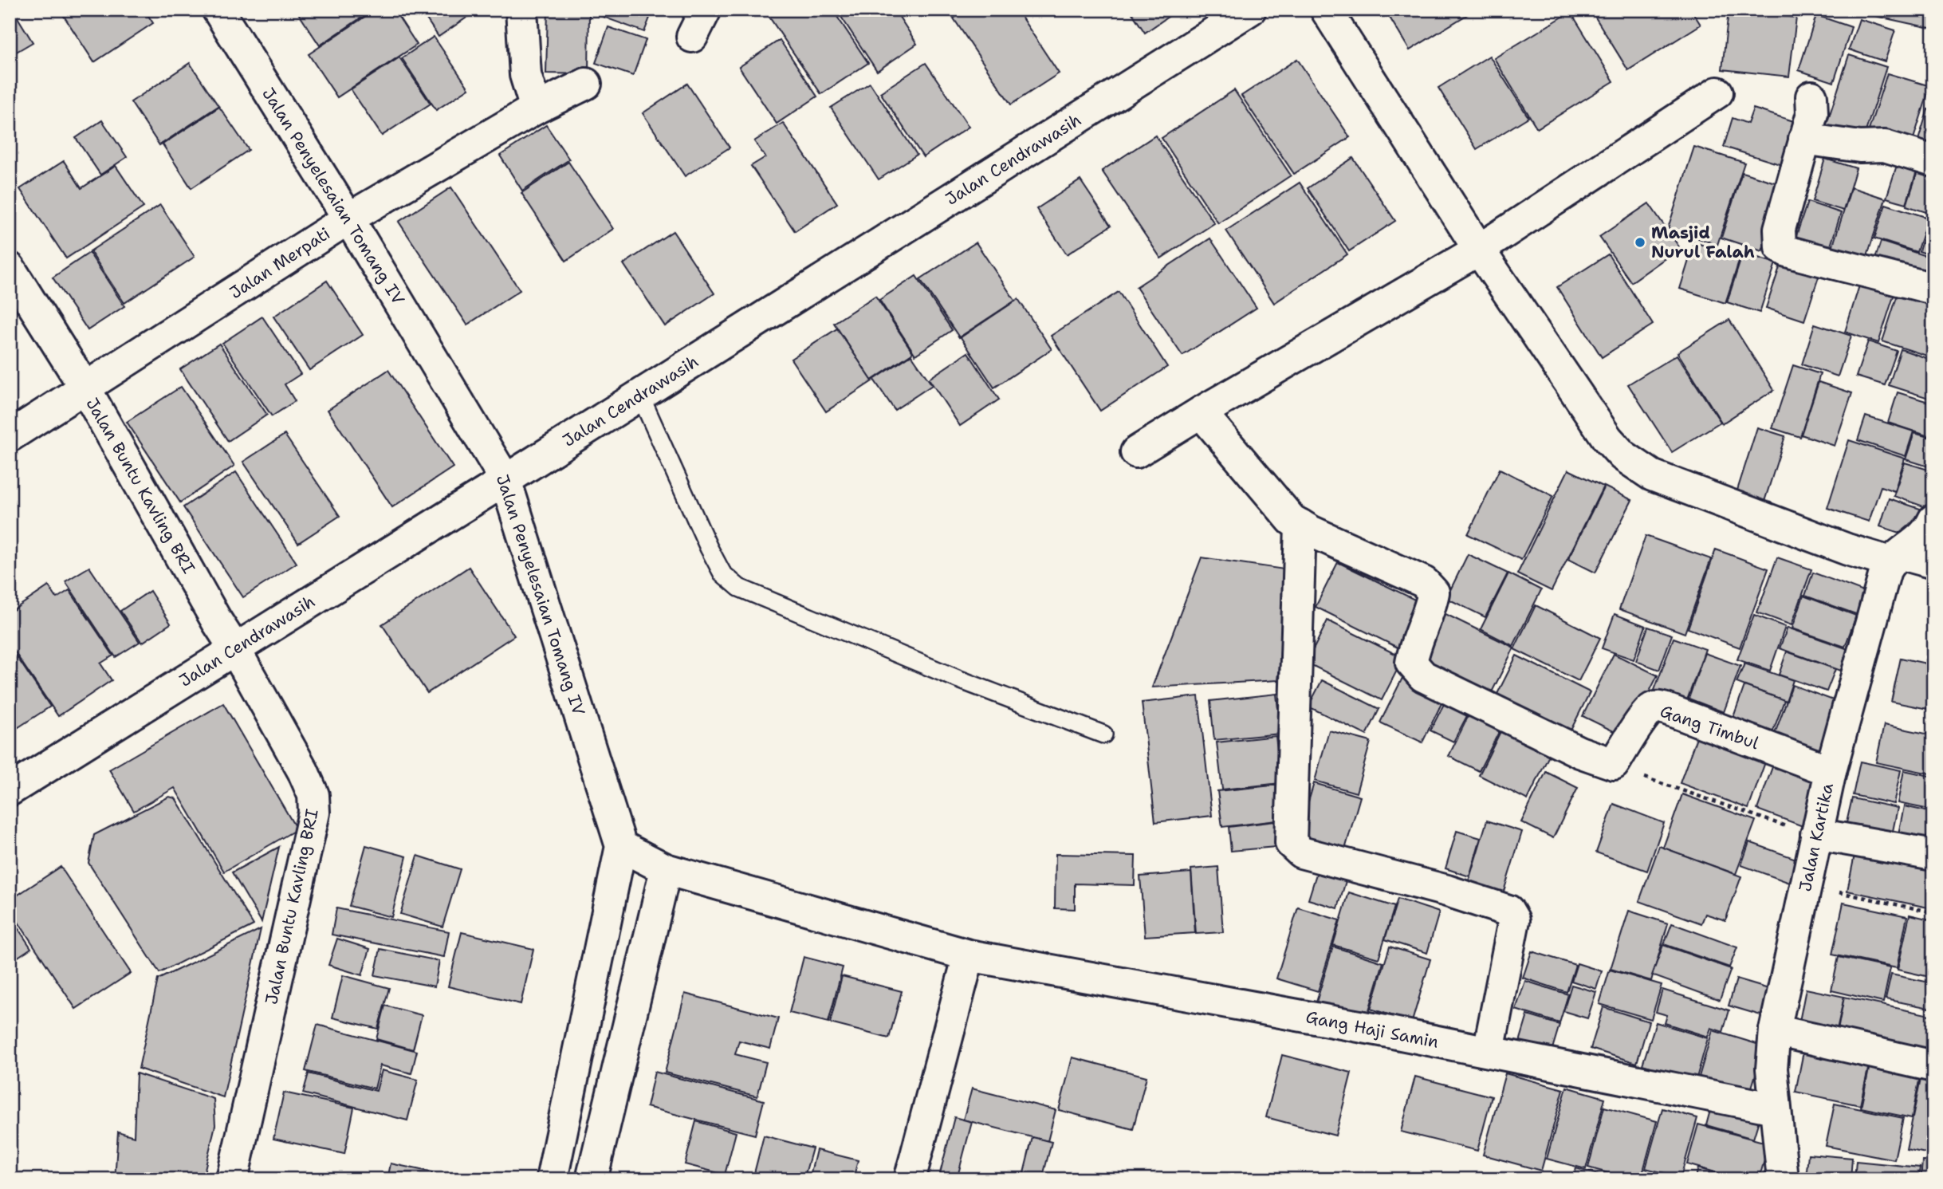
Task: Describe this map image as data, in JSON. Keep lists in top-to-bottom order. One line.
{"streets":{"street":["Jalan Cendrawasih","Jalan Penyelesaian Tomang IV","Jalan Merpati","Jalan Buntu Kavling BRI","Gang Timbul","Jalan Kartika","Gang Haji Samin"]},"crossings":[["Jalan Cendrawasih","Jalan Penyelesaian Tomang IV"],["Jalan Cendrawasih","Jalan Buntu Kavling BRI"],["Jalan Penyelesaian Tomang IV","Jalan Merpati"],["Jalan Merpati","Jalan Buntu Kavling BRI"],["Gang Timbul","Jalan Kartika"],["Jalan Kartika","Gang Haji Samin"]],"places":["Masjid Nurul Falah"]}
